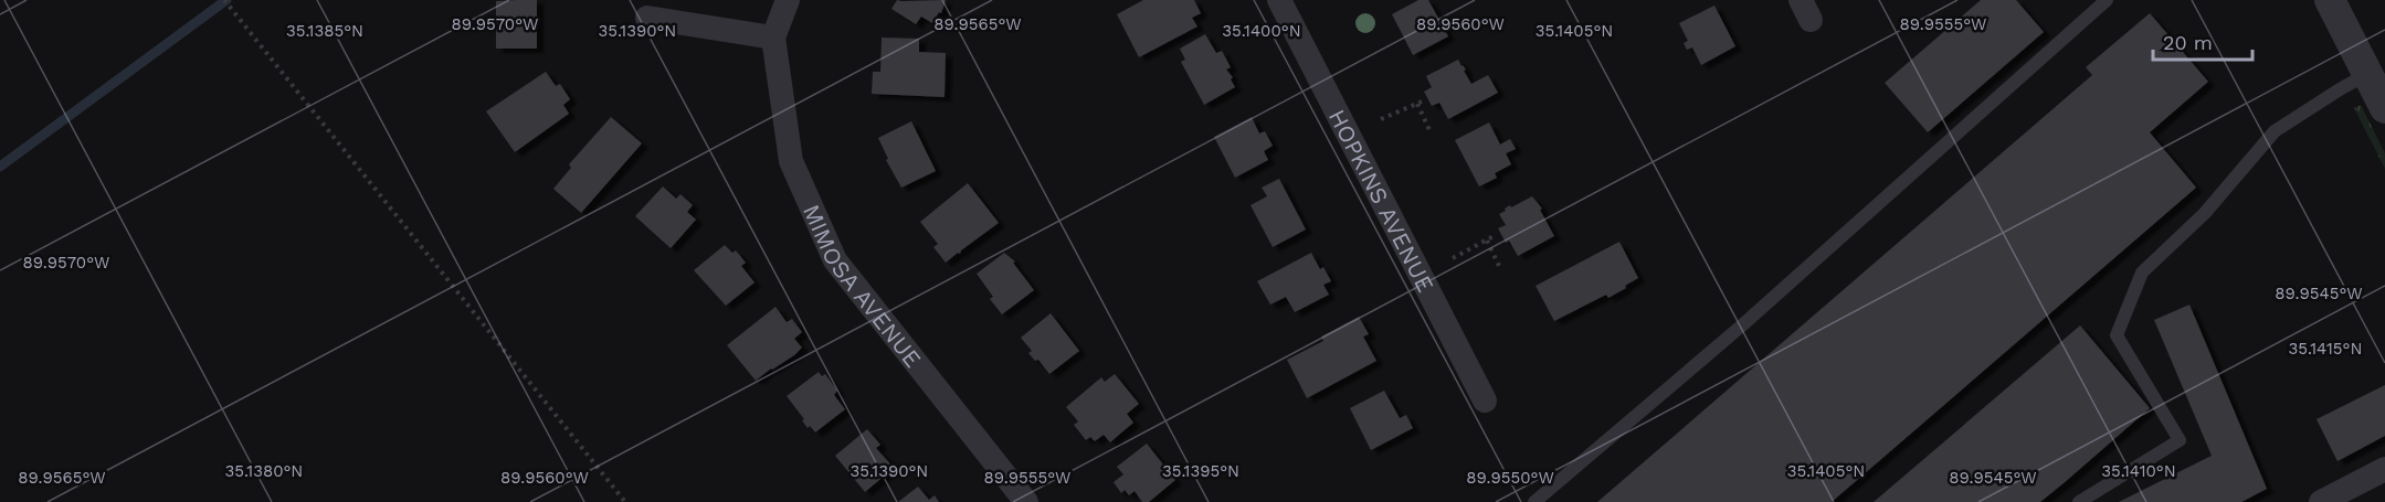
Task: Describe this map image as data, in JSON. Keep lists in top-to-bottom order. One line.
{"streets":{"street":["HOPKINS AVENUE","MIMOSA AVENUE"]},"scale_bar":"20 m","coordinates":["89.9570°W","89.9560°W","89.9555°W","89.9565°W","35.1385°N","35.1390°N","35.1400°N","35.1405°N","89.9545°W","35.1415°N","35.1380°N","35.1395°N","35.1410°N","89.9550°W"]}
